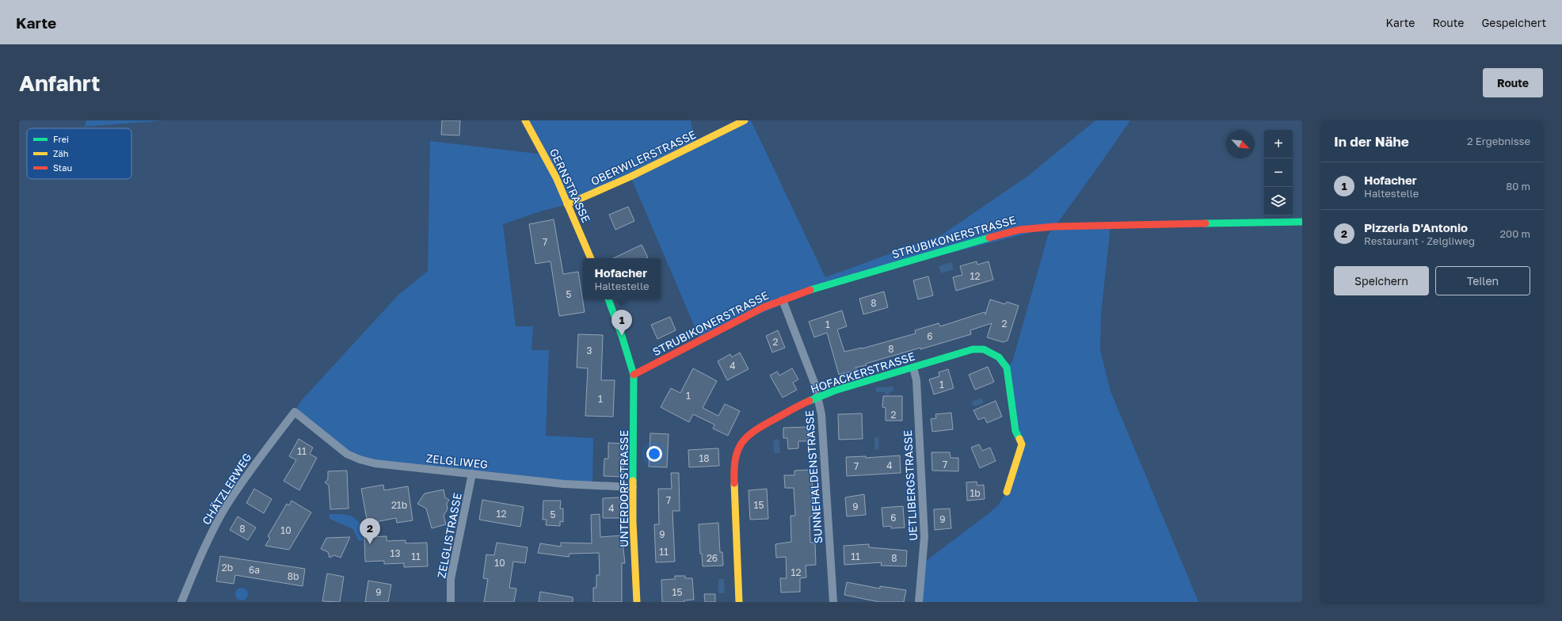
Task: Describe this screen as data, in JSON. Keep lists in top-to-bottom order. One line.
{"streets":{"street":["OBERWILERSTRASSE","GERNSTRASSE","STRUBIKONERSTRASSE","HOFACKERSTRASSE","ZELGLIWEG","SUNNEHALDENSTRASSE","UETLIBERGSTRASSE","CHÄTZLERWEG","UNTERDORFSTRASSE","ZELGLISTRASSE"]},"crossings":[["OBERWILERSTRASSE","GERNSTRASSE"],["STRUBIKONERSTRASSE","SUNNEHALDENSTRASSE"],["STRUBIKONERSTRASSE","UNTERDORFSTRASSE"],["HOFACKERSTRASSE","SUNNEHALDENSTRASSE"],["HOFACKERSTRASSE","UETLIBERGSTRASSE"],["ZELGLIWEG","CHÄTZLERWEG"],["ZELGLIWEG","UNTERDORFSTRASSE"],["ZELGLIWEG","ZELGLISTRASSE"]],"house_numbers":["7","12","5","8","2","1","6","2","8","3","4","1","1","1","2","11","18","7","4","7","1b","7","21b","15","9","4","12","5","6","9","8","10","9","11","13","11","11","26","8","10","2b","6a","12","8b","9","15"],"legend":["Frei","Zäh","Stau"],"north":"bottom right","page":{"header":"Karte","nav":["Karte","Route","Gespeichert"],"buttons":["Route",["Speichern","Teilen"]],"title":"Anfahrt","heading":["In der Nähe","2 Ergebnisse"],"map_buttons":["+","−"],"list":[{"mark":"1","name":"Hofacher","note":"Haltestelle","value":"80 m"},{"mark":"2","name":"Pizzeria D'Antonio","note":"Restaurant · Zelgliweg","value":"200 m"}],"popup":["Hofacher","Haltestelle"],"pins":["1","2"]}}
